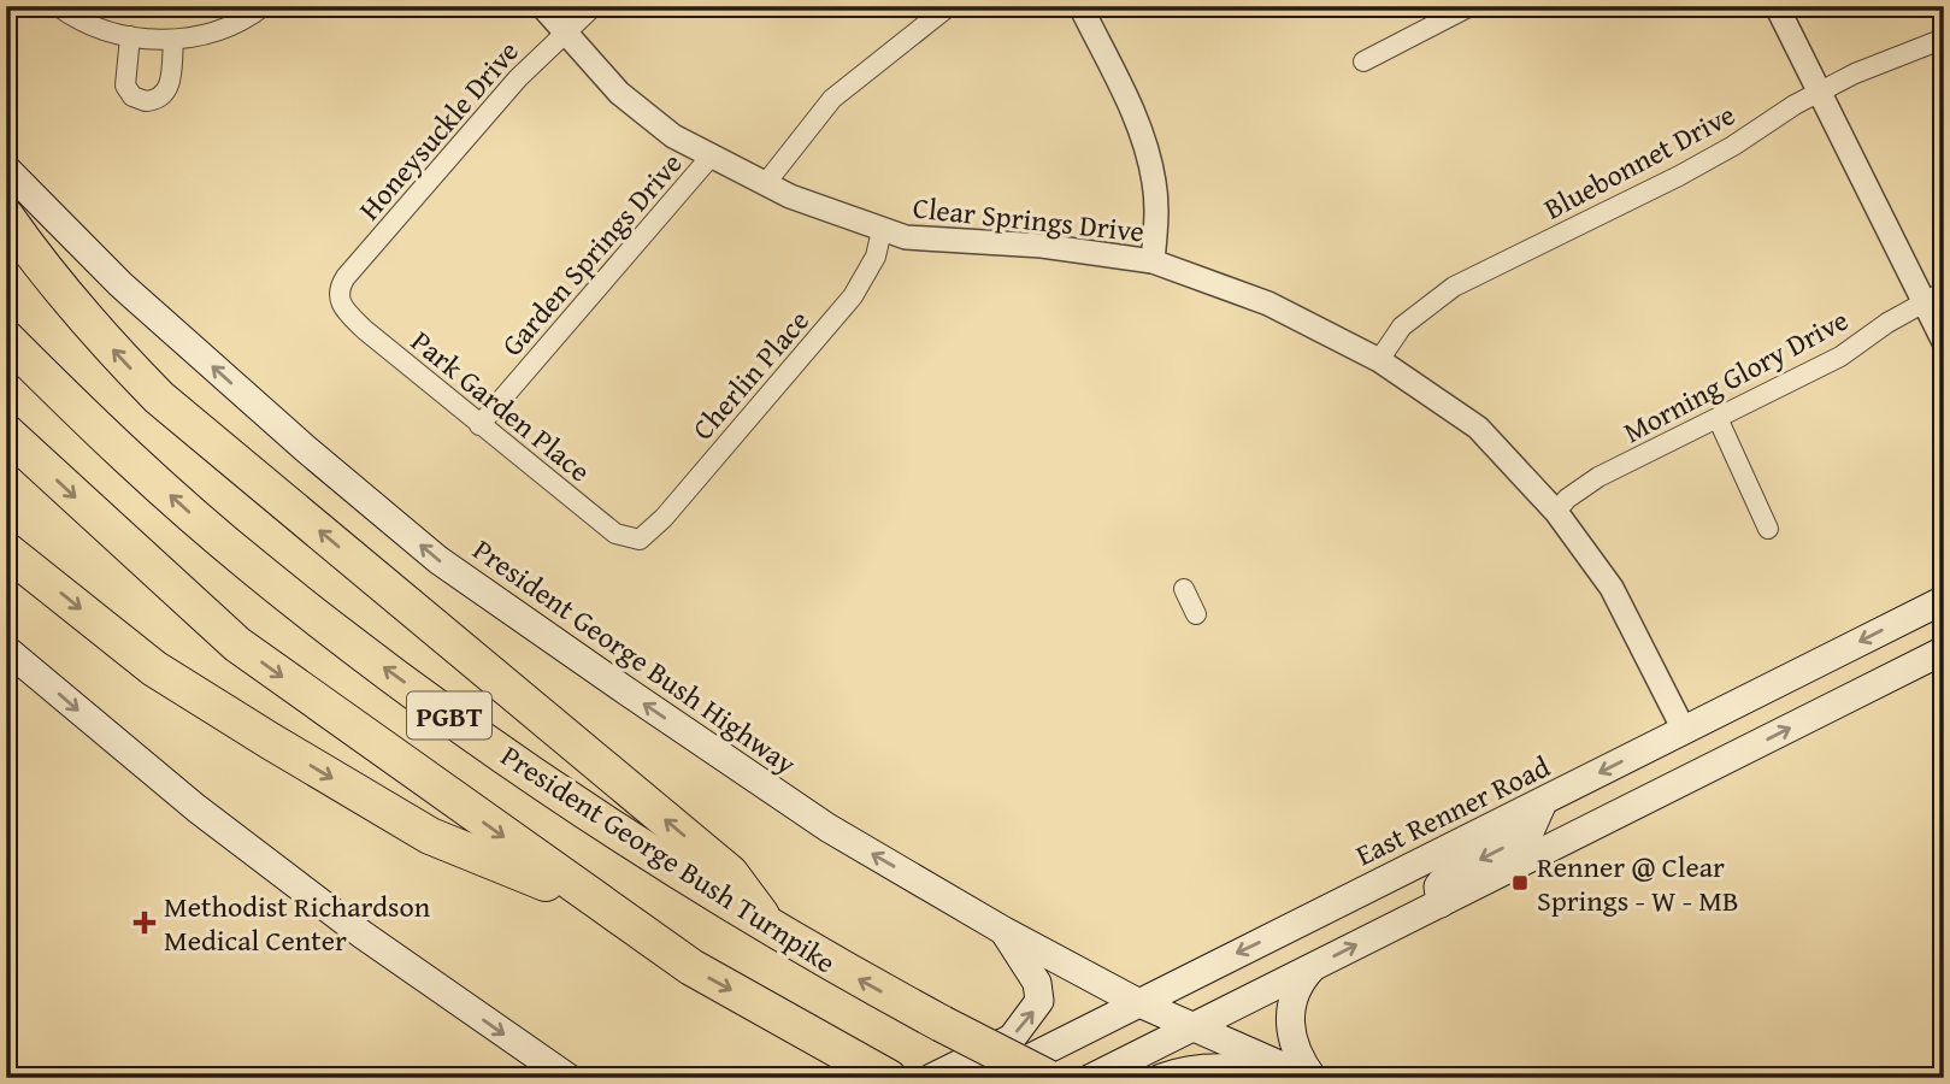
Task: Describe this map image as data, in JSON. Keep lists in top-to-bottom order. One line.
{"streets":{"highway":["PGBT","President George Bush Turnpike"],"main road":["President George Bush Highway","East Renner Road"],"street":["Honeysuckle Drive","Bluebonnet Drive","Clear Springs Drive","Garden Springs Drive","Cherlin Place","Morning Glory Drive","Park Garden Place"]},"crossings":[["Honeysuckle Drive","Clear Springs Drive"],["Honeysuckle Drive","Park Garden Place"],["Bluebonnet Drive","Clear Springs Drive"],["Clear Springs Drive","Garden Springs Drive"],["Clear Springs Drive","Cherlin Place"],["Clear Springs Drive","Morning Glory Drive"],["Clear Springs Drive","East Renner Road"],["Garden Springs Drive","Park Garden Place"],["Cherlin Place","Park Garden Place"],["President George Bush Highway","East Renner Road"]],"one_way":["President George Bush Highway"],"places":{"transit":["Renner @ Clear Springs - W - MB"],"health":["Methodist Richardson Medical Center"]}}
